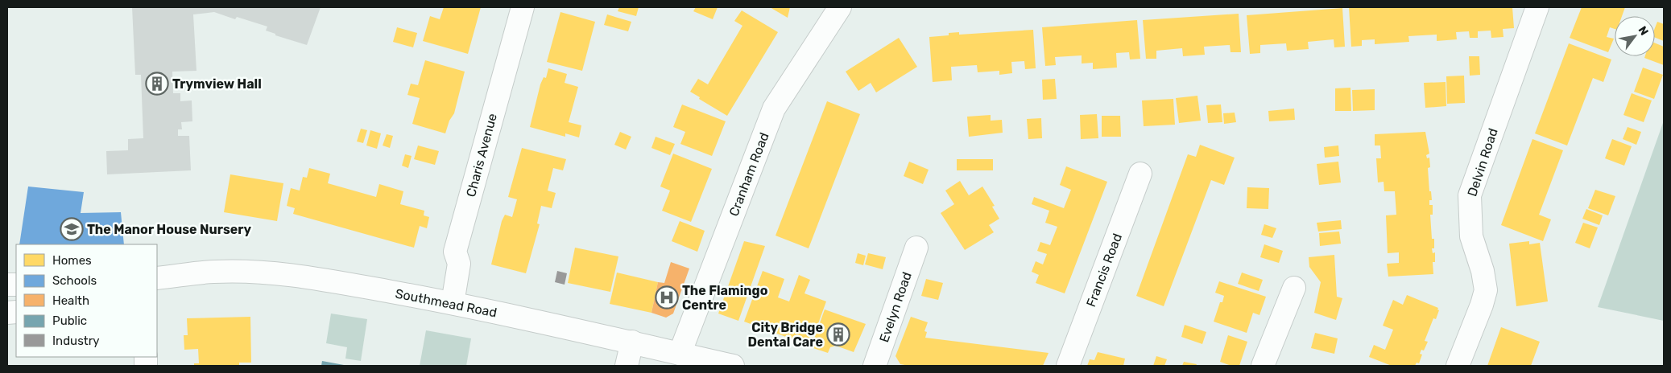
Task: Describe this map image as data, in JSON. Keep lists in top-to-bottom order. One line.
{"streets":{"street":["Charis Avenue","Delvin Road","Cranham Road","Francis Road","Southmead Road","Evelyn Road"]},"crossings":[["Charis Avenue","Southmead Road"],["Cranham Road","Southmead Road"]],"places":{"building":["Trymview Hall","City Bridge Dental Care"],"school or university":["The Manor House Nursery"],"hospital":["The Flamingo Centre"]},"legend":["Homes","Schools","Health","Public","Industry"],"north":"top right"}
